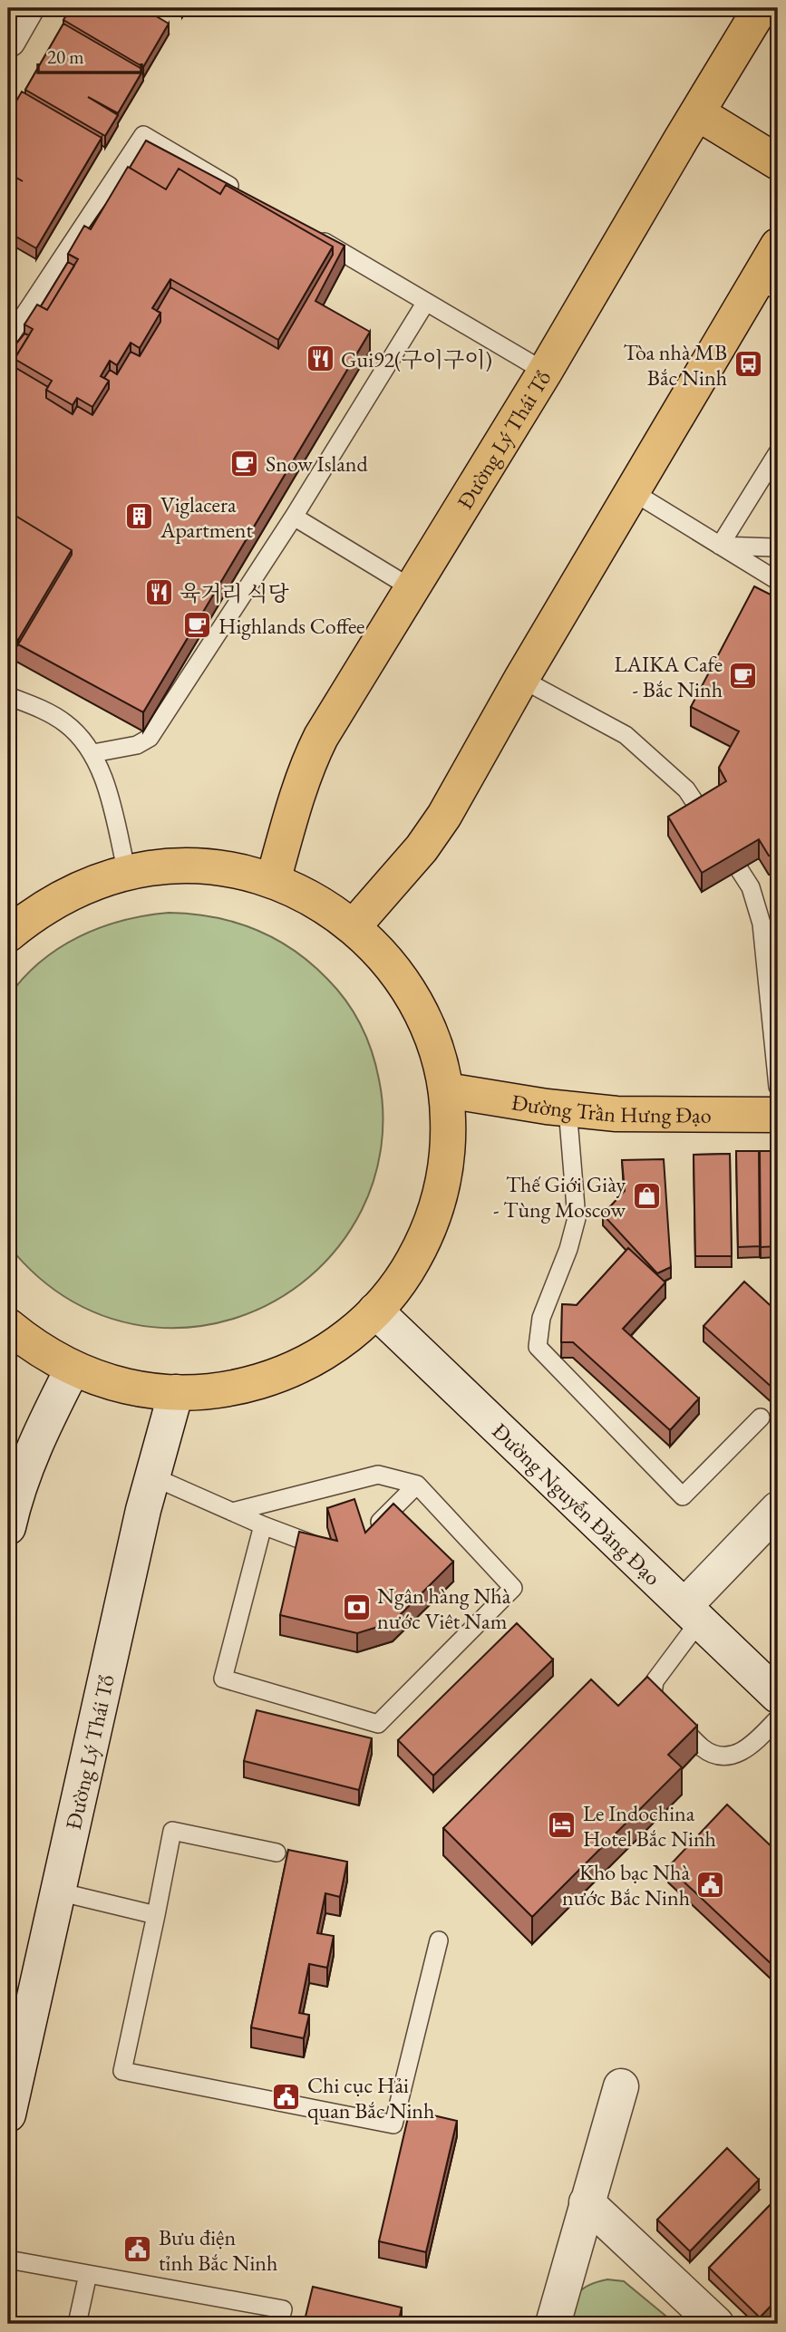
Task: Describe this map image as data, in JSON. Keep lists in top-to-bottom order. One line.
{"streets":{"main road":["Đường Lý Thái Tổ","Đường Trần Hưng Đạo","Đường Nguyễn Đăng Đạo"]},"places":{"restaurant":["Gui92(구이구이)","육거리 식당"],"bus stop":["Tòa nhà MB Bắc Ninh"],"cafe":["Snow Island","Highlands Coffee","LAIKA Cafe - Bắc Ninh"],"building":["Viglacera Apartment"],"shop":["Thế Giới Giày - Tùng Moscow"],"bank":["Ngân hàng Nhà nước Viêt Nam"],"hotel":["Le Indochina Hotel Bắc Ninh"],"public building":["Kho bạc Nhà nước Bắc Ninh","Chi cục Hải quan Bắc Ninh","Bưu điện tỉnh Bắc Ninh"]},"scale_bar":"20 m"}
